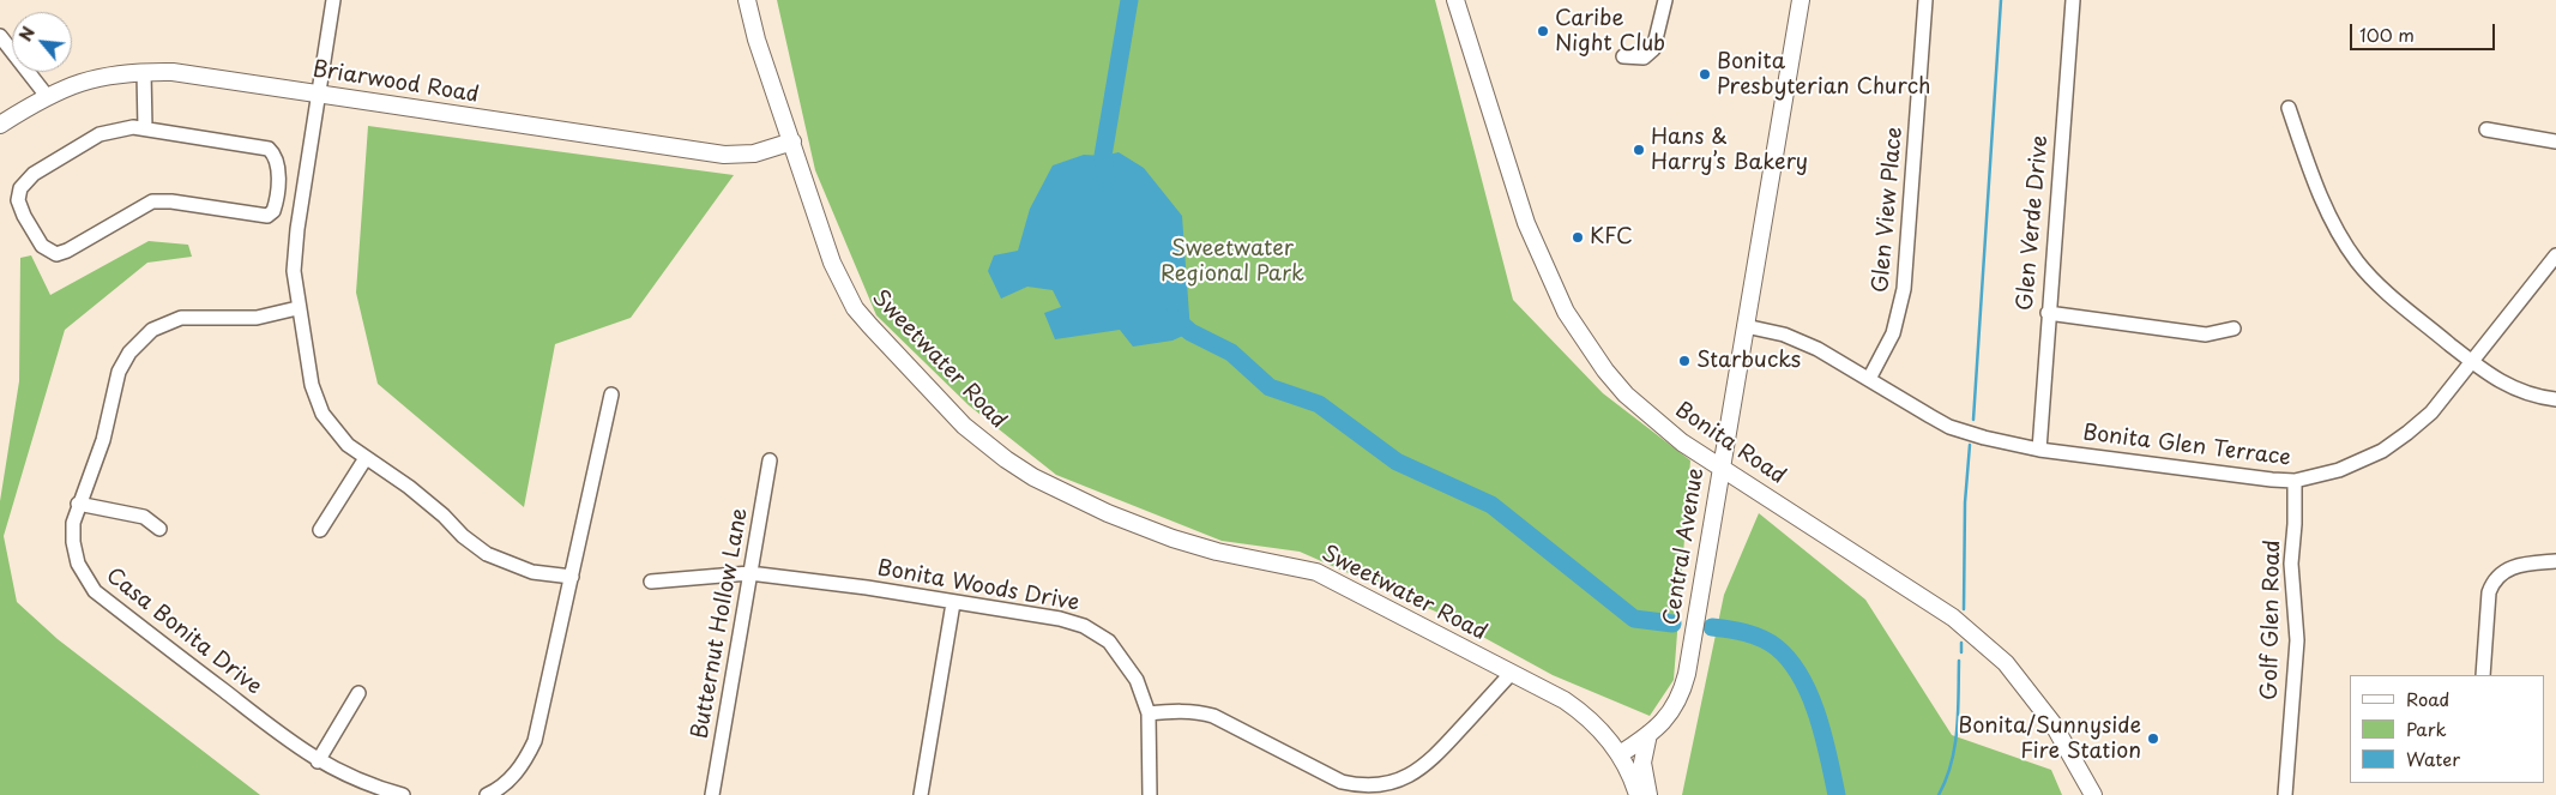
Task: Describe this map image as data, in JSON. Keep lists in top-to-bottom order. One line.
{"streets":{"main road":["Briarwood Road","Sweetwater Road","Bonita Road","Central Avenue"],"street":["Glen View Place","Glen Verde Drive","Bonita Glen Terrace","Bonita Woods Drive","Golf Glen Road","Butternut Hollow Lane","Casa Bonita Drive"]},"crossings":[["Briarwood Road","Sweetwater Road"],["Glen View Place","Bonita Glen Terrace"],["Glen Verde Drive","Bonita Glen Terrace"],["Sweetwater Road","Central Avenue"],["Bonita Road","Central Avenue"],["Bonita Glen Terrace","Central Avenue"],["Bonita Glen Terrace","Golf Glen Road"],["Bonita Woods Drive","Butternut Hollow Lane"]],"parks":["Sweetwater Regional Park"],"places":["Caribe Night Club","Bonita Presbyterian Church","Hans & Harry’s Bakery","KFC","Starbucks","Bonita/Sunnyside Fire Station"],"legend":["Road","Park","Water"],"scale_bar":"100 m","north":"top left"}
